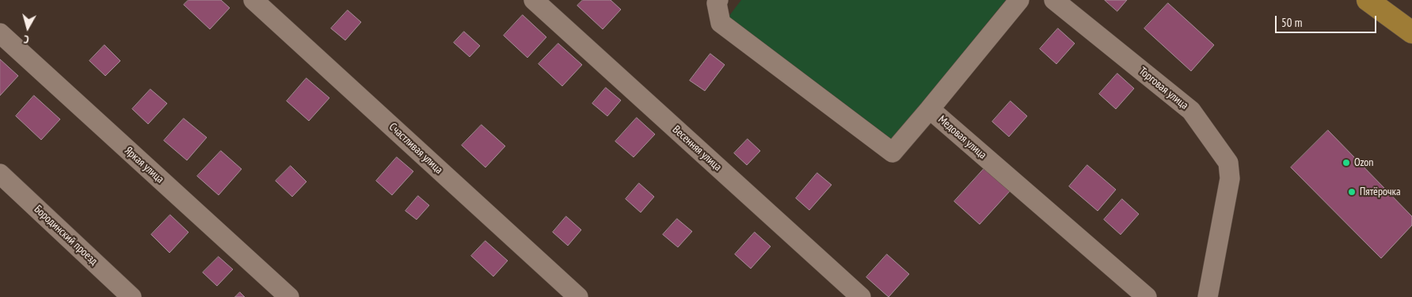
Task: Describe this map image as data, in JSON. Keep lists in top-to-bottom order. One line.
{"streets":{"street":["Торговая улица","Медовая улица","Счастливая улица","Весенняя улица","Яркая улица","Бородинский проезд"]},"places":["Ozon","Пятёрочка"],"scale_bar":"50 m","north":"bottom"}
